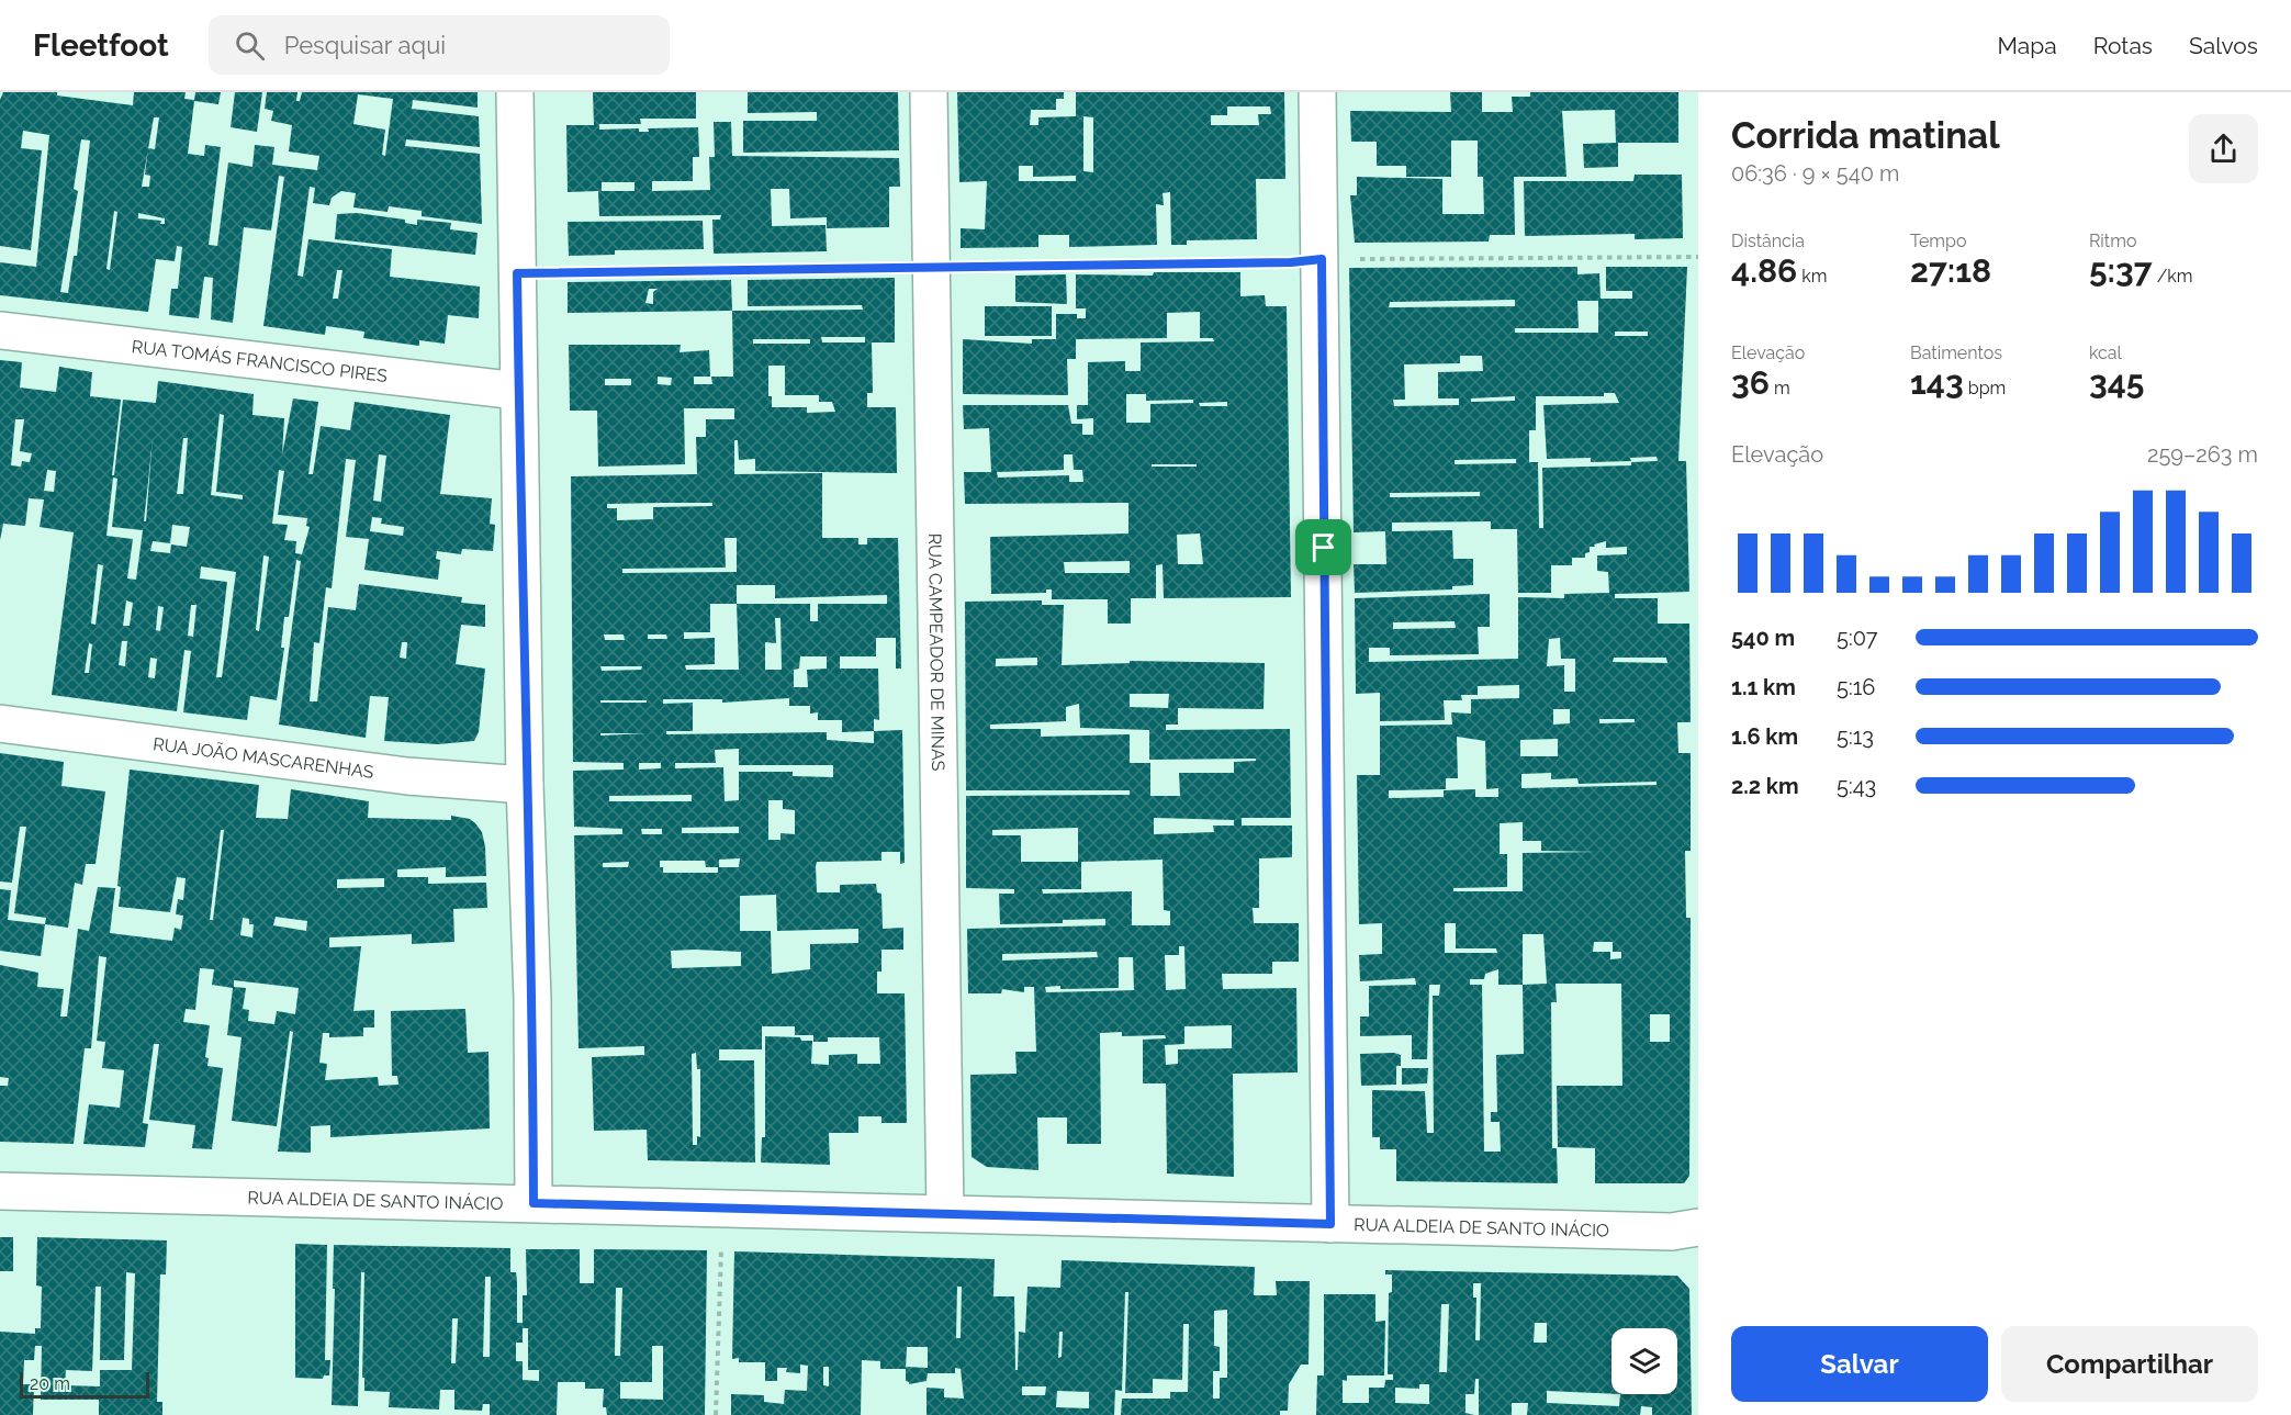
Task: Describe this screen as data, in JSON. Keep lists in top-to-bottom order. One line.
{"streets":{"street":["RUA TOMÁS FRANCISCO PIRES","RUA CAMPEADOR DE MINAS","RUA JOÃO MASCARENHAS","RUA ALDEIA DE SANTO INÁCIO"]},"crossings":[["RUA CAMPEADOR DE MINAS","RUA ALDEIA DE SANTO INÁCIO"]],"scale_bar":"20 m","page":{"header":"Fleetfoot","search":"Pesquisar aqui","nav":["Mapa","Rotas","Salvos"],"heading":["Corrida matinal","06:36 · 9 × 540 m"],"stats":[["Distância","4.86 km"],["Tempo","27:18"],["Ritmo","5:37 /km"],["Elevação","36 m"],["Batimentos","143 bpm"],["kcal","345"]],"chart":["Elevação","259–263 m"],"list":[{"name":"540 m","note":"5:07"},{"name":"1.1 km","note":"5:16"},{"name":"1.6 km","note":"5:13"},{"name":"2.2 km","note":"5:43"}],"buttons":["Salvar","Compartilhar"],"scale":"20 m"}}
